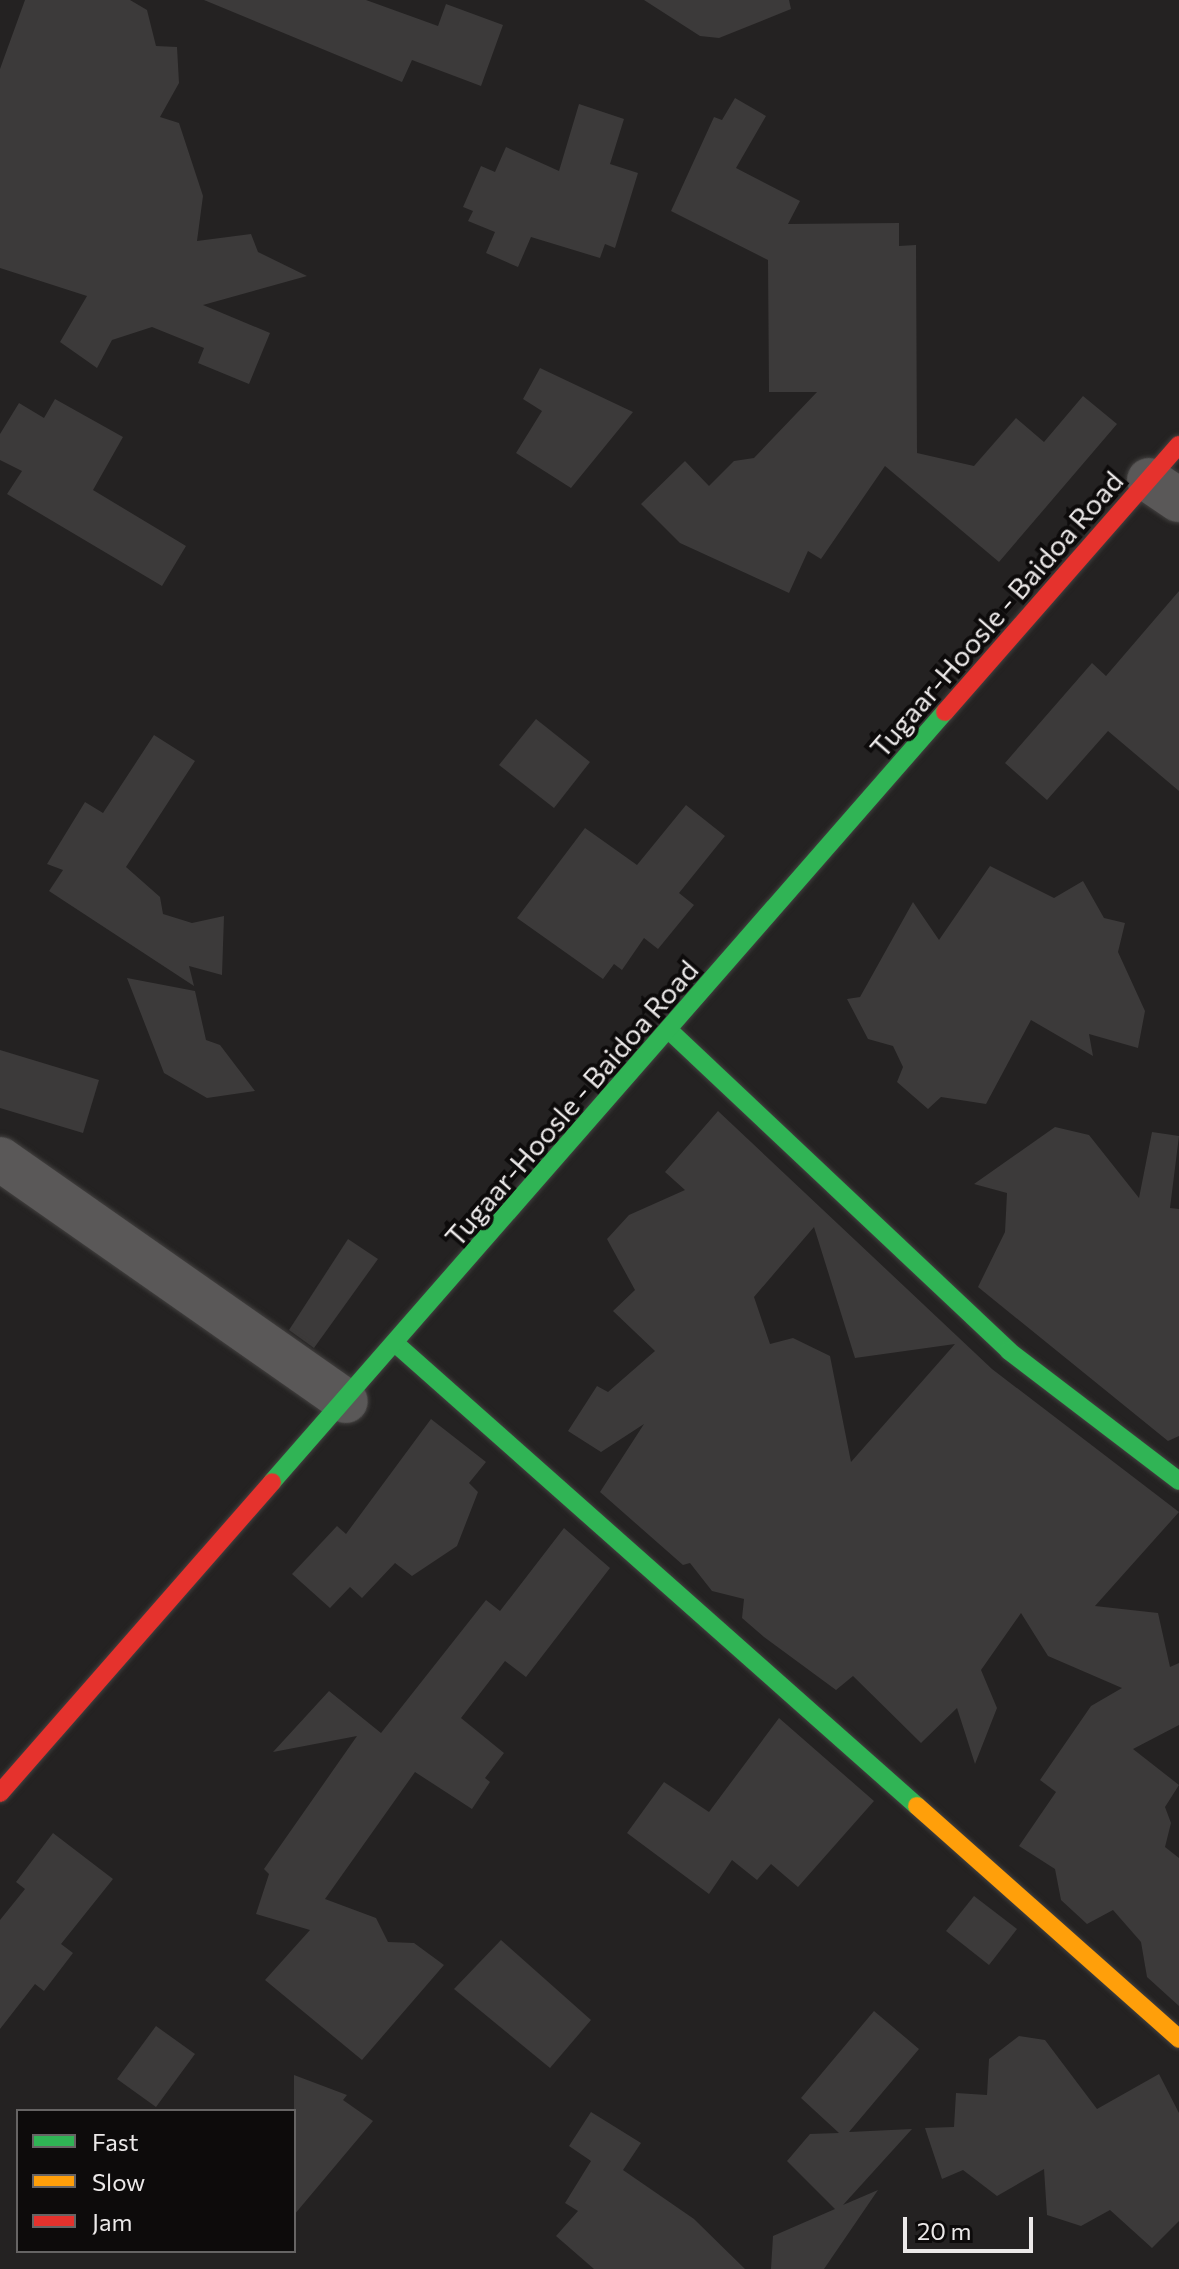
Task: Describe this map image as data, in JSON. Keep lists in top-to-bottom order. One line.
{"streets":{"main road":["Tugaar-Hoosle - Baidoa Road"]},"legend":["Fast","Slow","Jam"],"scale_bar":"20 m"}
